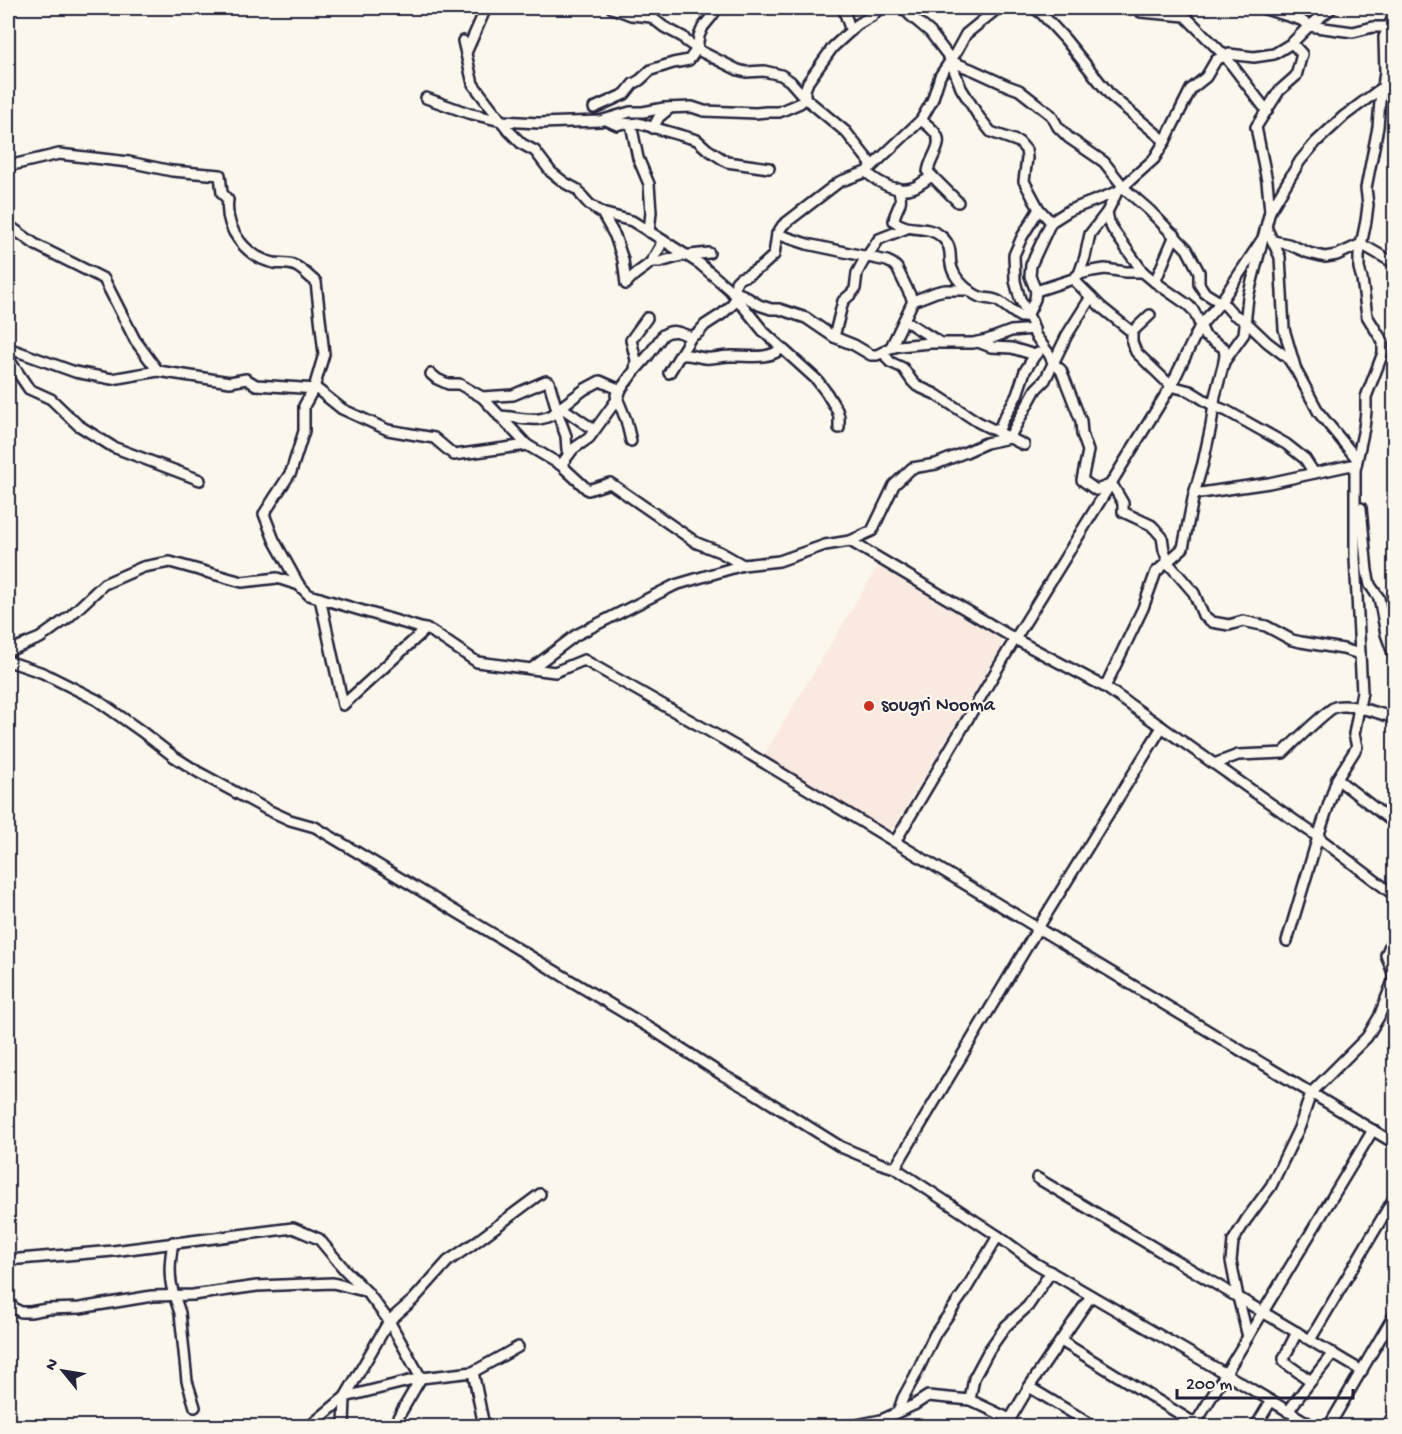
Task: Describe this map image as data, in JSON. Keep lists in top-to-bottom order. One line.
{"places":["sougri Nooma"],"scale_bar":"200 m","north":"top left"}
